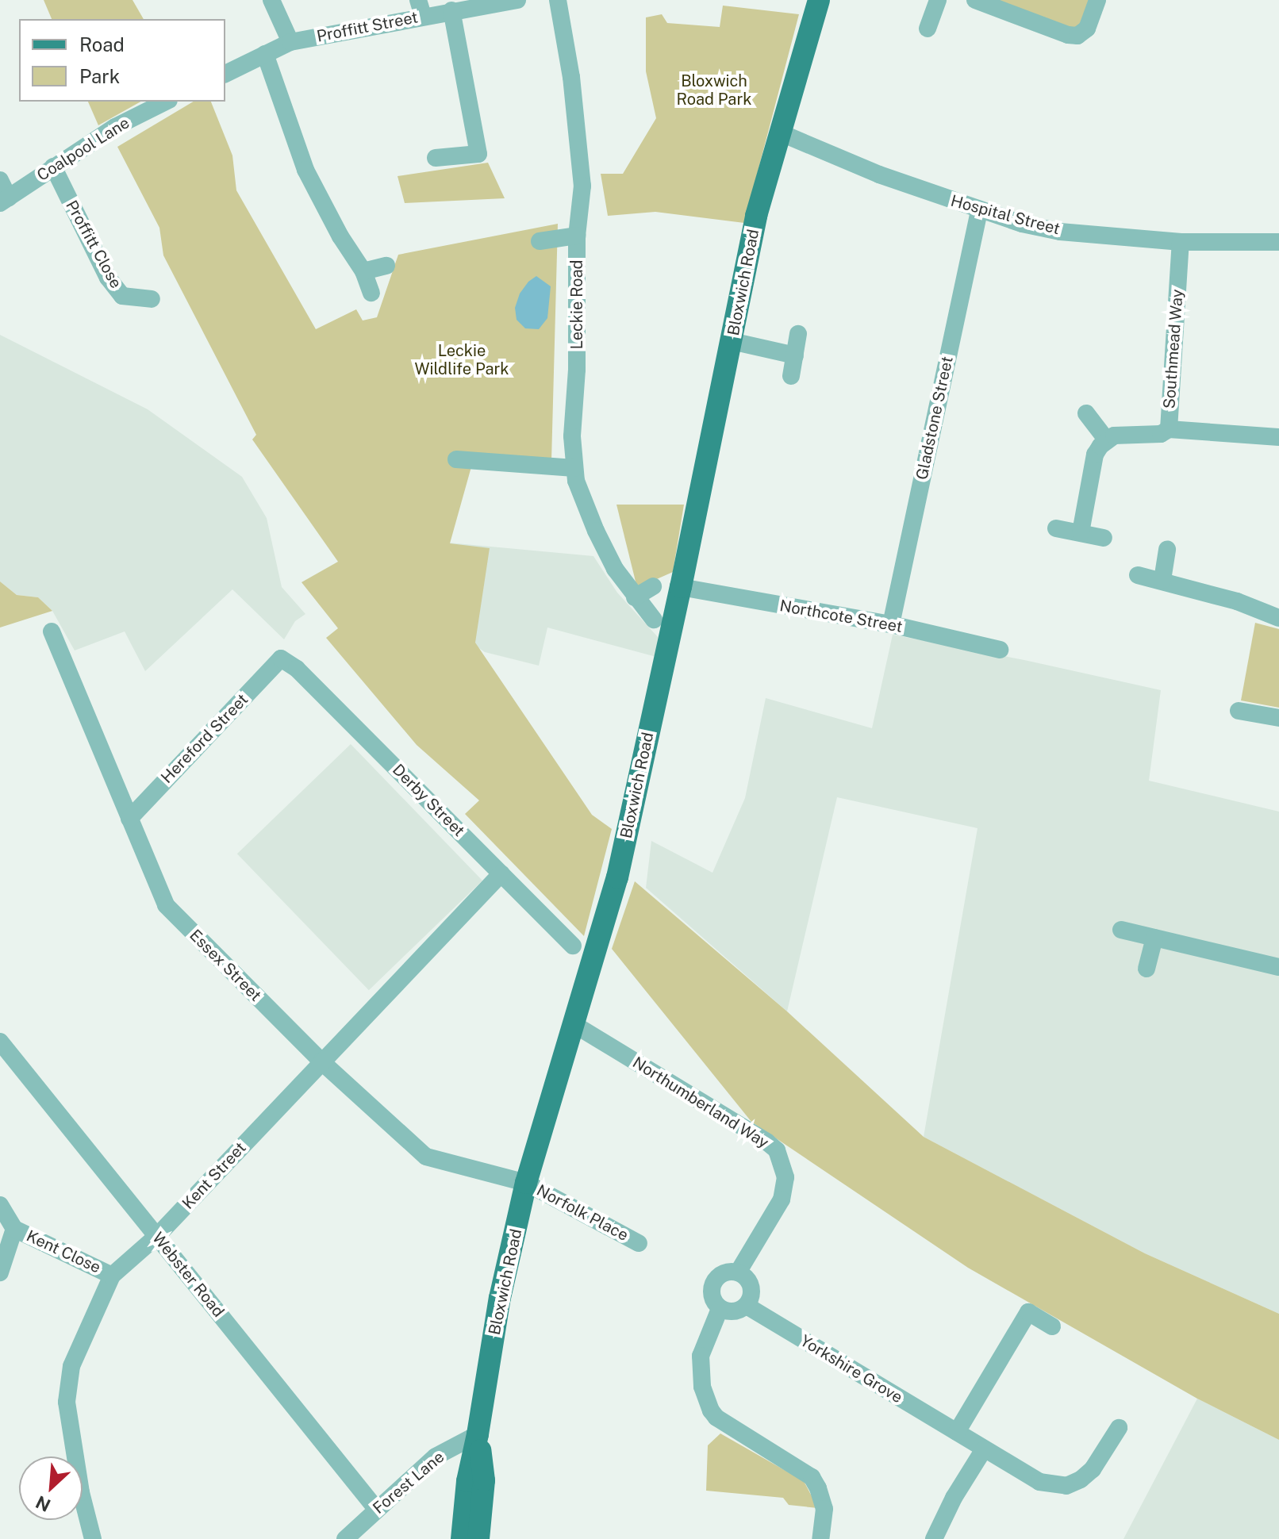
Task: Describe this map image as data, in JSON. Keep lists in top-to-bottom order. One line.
{"streets":{"main road":["Bloxwich Road"],"street":["Proffitt Street","Coalpool Lane","Hospital Street","Proffitt Close","Leckie Road","Southmead Way","Gladstone Street","Northcote Street","Hereford Street","Derby Street","Essex Street","Northumberland Way","Kent Street","Norfolk Place","Kent Close","Webster Road","Yorkshire Grove","Forest Lane"]},"crossings":[["Coalpool Lane","Proffitt Close"],["Hospital Street","Bloxwich Road"],["Hospital Street","Southmead Way"],["Hospital Street","Gladstone Street"],["Bloxwich Road","Northcote Street"],["Bloxwich Road","Essex Street"],["Bloxwich Road","Northumberland Way"],["Bloxwich Road","Norfolk Place"],["Bloxwich Road","Forest Lane"],["Gladstone Street","Northcote Street"],["Hereford Street","Derby Street"],["Hereford Street","Essex Street"],["Derby Street","Kent Street"],["Essex Street","Kent Street"],["Essex Street","Norfolk Place"],["Northumberland Way","Yorkshire Grove"],["Kent Street","Kent Close"],["Kent Street","Webster Road"],["Webster Road","Forest Lane"]],"parks":["Bloxwich Road Park","Leckie Wildlife Park"],"legend":["Road","Park"],"north":"bottom left"}
